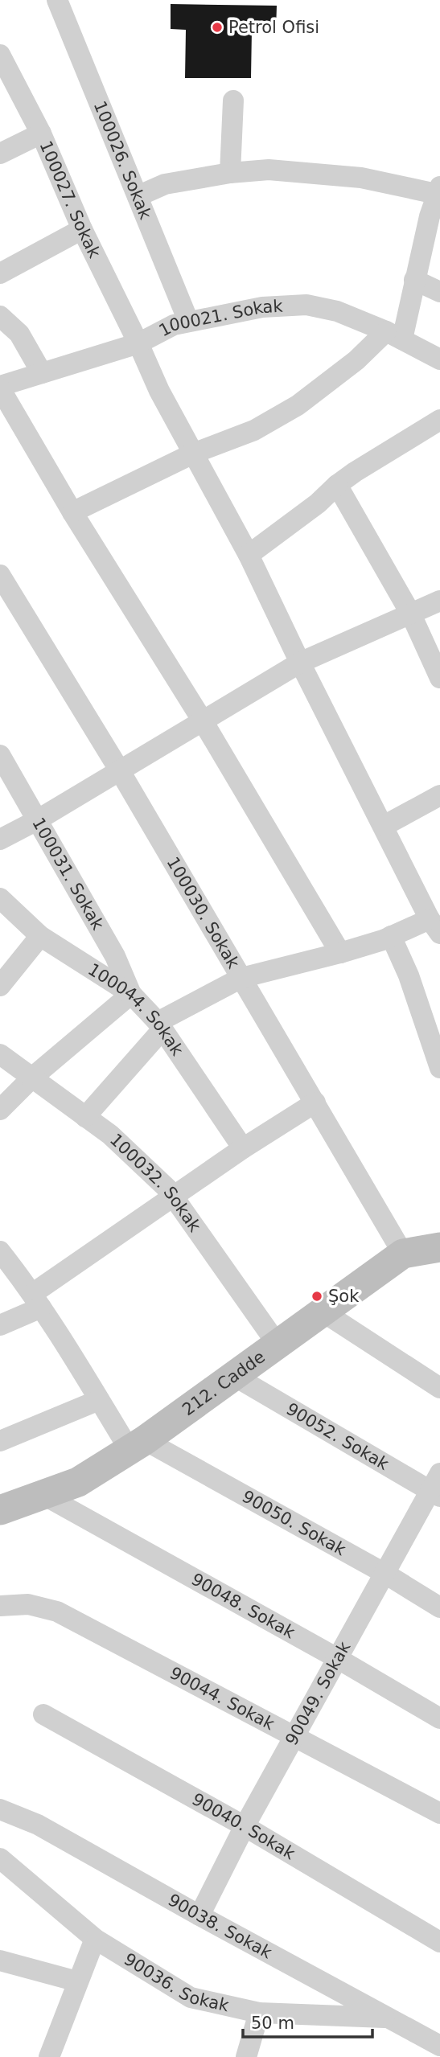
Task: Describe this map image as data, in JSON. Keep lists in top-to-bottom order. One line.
{"streets":{"street":["100026. Sokak","100027. Sokak","100021. Sokak","100031. Sokak","100030. Sokak","100044. Sokak","100032. Sokak","212. Cadde","90052. Sokak","90050. Sokak","90048. Sokak","90049. Sokak","90044. Sokak","90040. Sokak","90038. Sokak","90036. Sokak"]},"crossings":[["100026. Sokak","100021. Sokak"],["100027. Sokak","100021. Sokak"],["100031. Sokak","100044. Sokak"],["100030. Sokak","212. Cadde"],["100032. Sokak","212. Cadde"],["212. Cadde","90052. Sokak"],["212. Cadde","90050. Sokak"],["212. Cadde","90048. Sokak"],["90052. Sokak","90049. Sokak"],["90050. Sokak","90049. Sokak"],["90048. Sokak","90049. Sokak"],["90049. Sokak","90044. Sokak"],["90049. Sokak","90040. Sokak"],["90049. Sokak","90038. Sokak"],["90038. Sokak","90036. Sokak"]],"places":["Petrol Ofisi","Şok"],"scale_bar":"50 m"}
